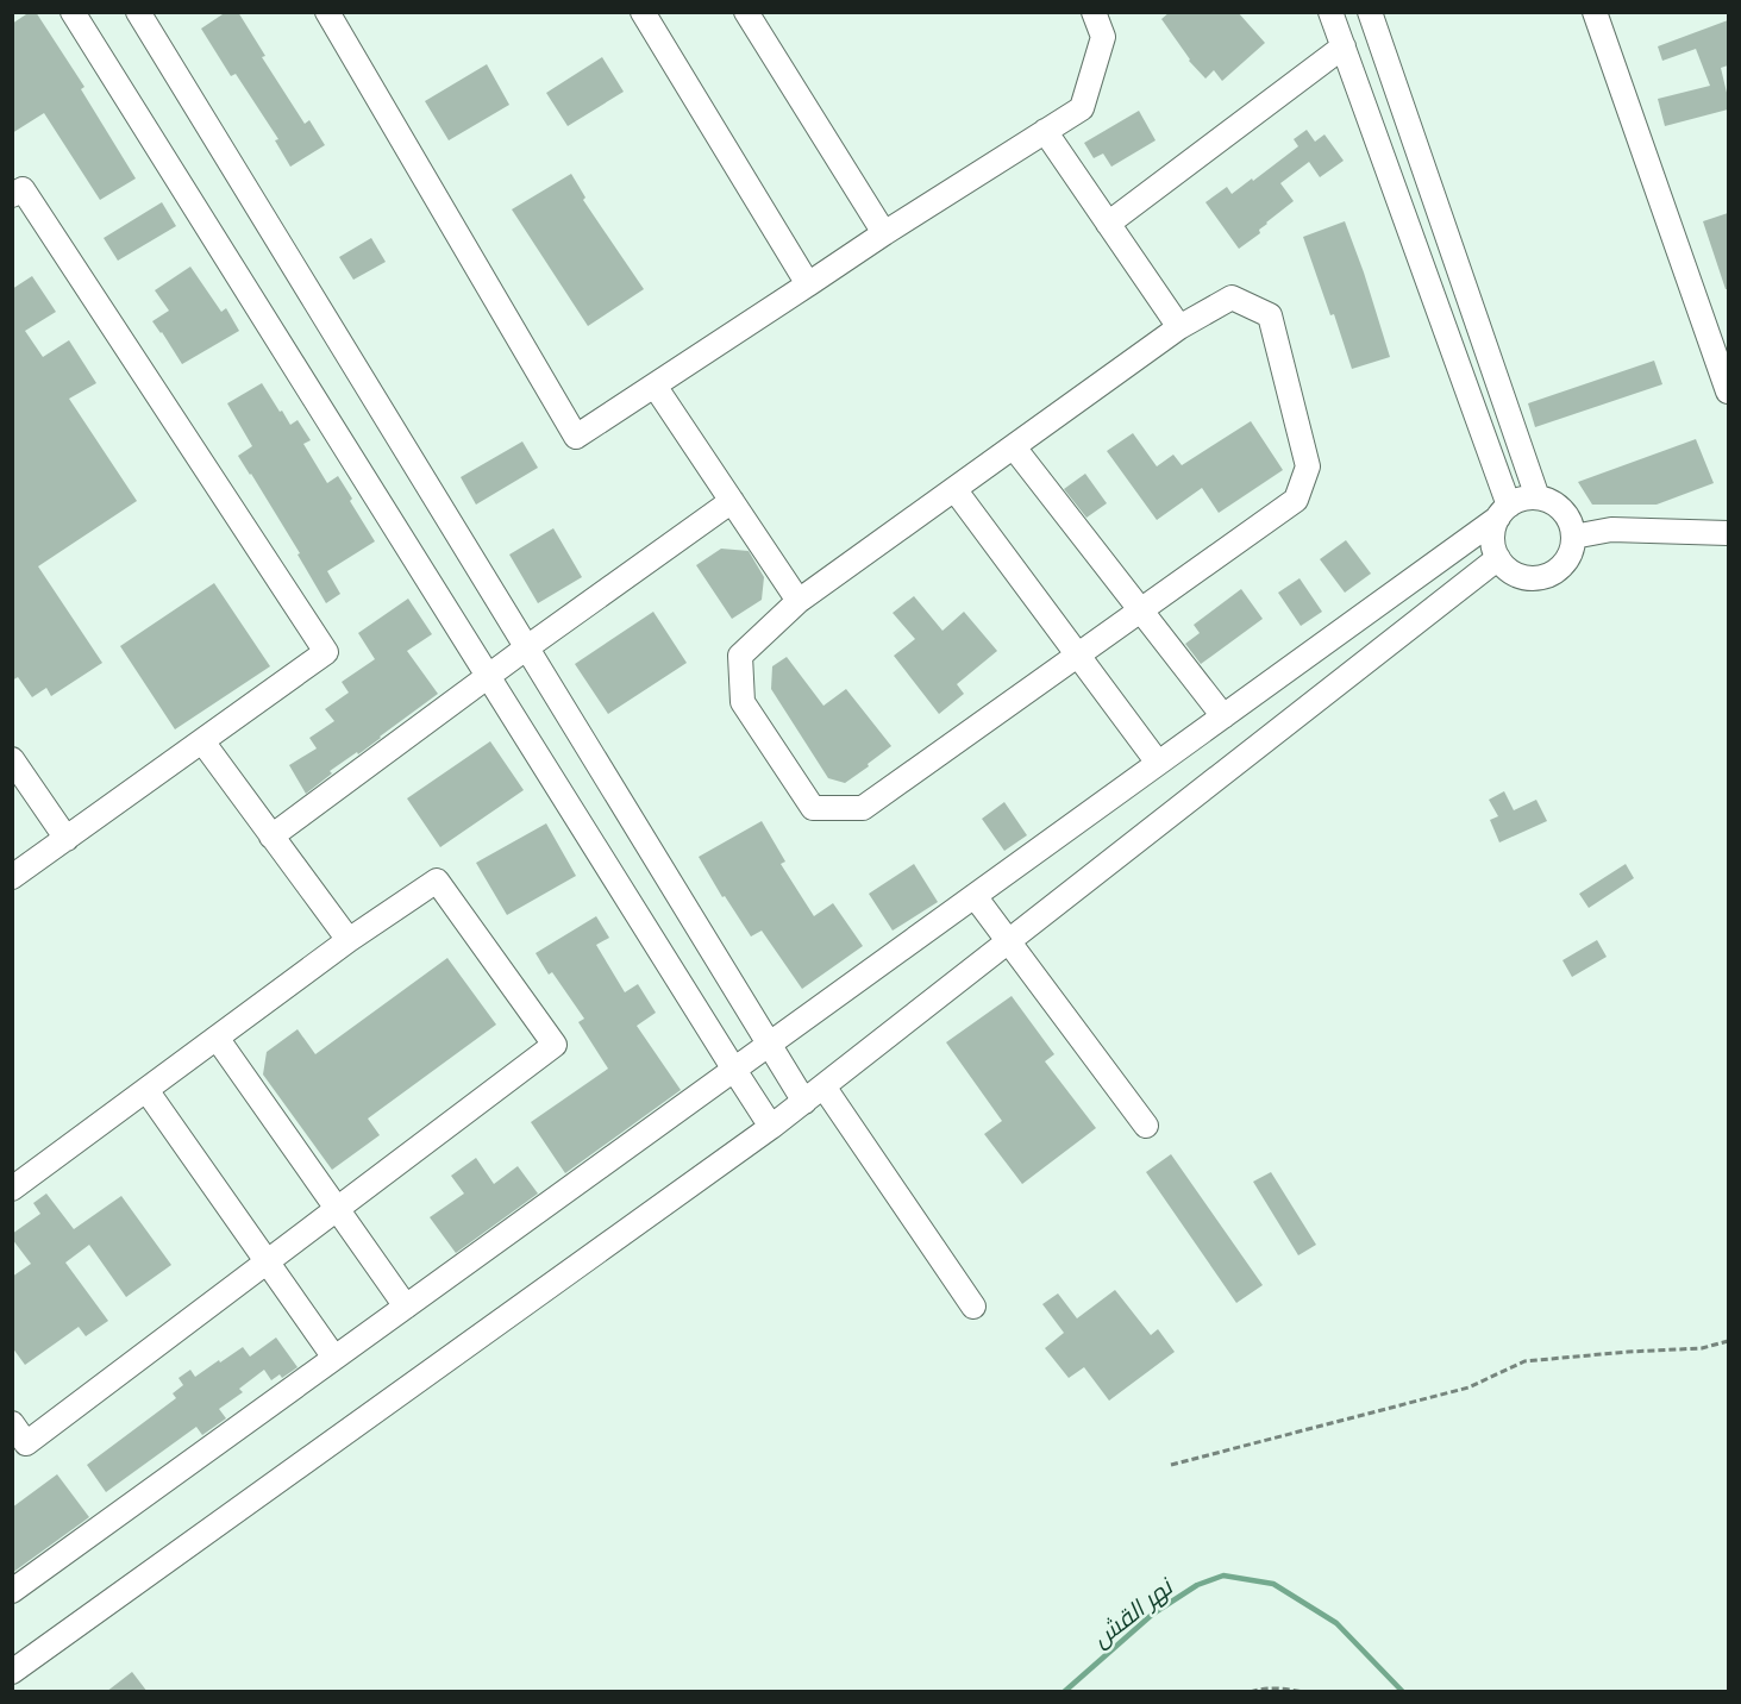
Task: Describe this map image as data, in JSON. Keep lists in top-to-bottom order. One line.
{"water":["نهر القش"]}
